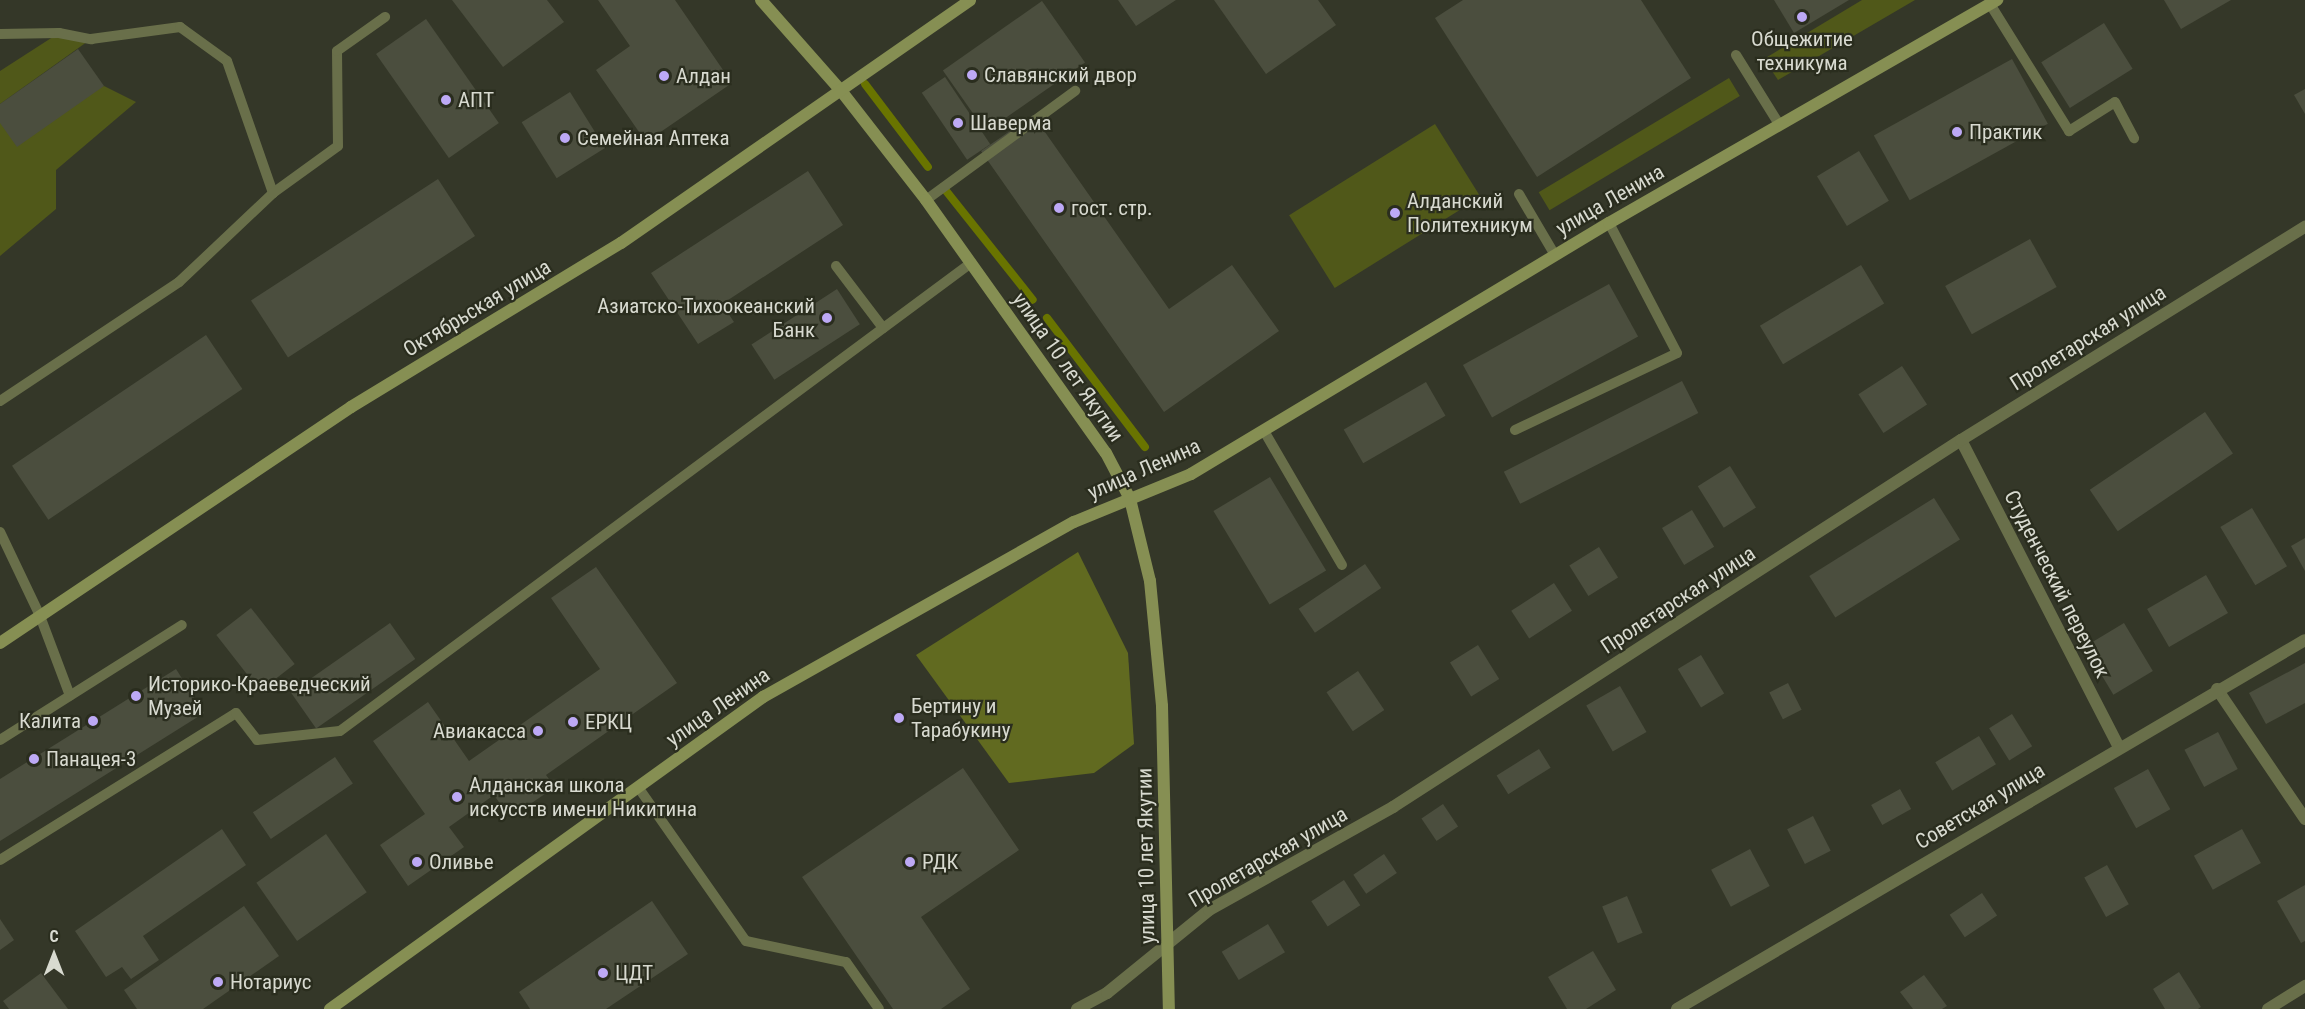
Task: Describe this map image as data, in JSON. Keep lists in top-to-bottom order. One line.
{"streets":{"main road":["улица Ленина","Октябрьская улица","улица 10 лет Якутии"],"street":["Пролетарская улица","Студенческий переулок","Советская улица"]},"crossings":[["улица Ленина","улица 10 лет Якутии"],["Октябрьская улица","улица 10 лет Якутии"],["Пролетарская улица","улица 10 лет Якутии"],["Пролетарская улица","Студенческий переулок"],["Студенческий переулок","Советская улица"]],"places":["Общежитие техникума","Славянский двор","Алдан","АПТ","Шаверма","Практик","Семейная Аптека","гост. стр.","Алданский Политехникум","Азиатско-Тихоокеанский Банк","Историко-Краеведческий Музей","Бертину и Тарабукину","Калита","ЕРКЦ","Авиакасса","Панацея-3","Алданская школа искусств имени Никитина","Оливье","РДК","ЦДТ","Нотариус"],"north":"top"}
